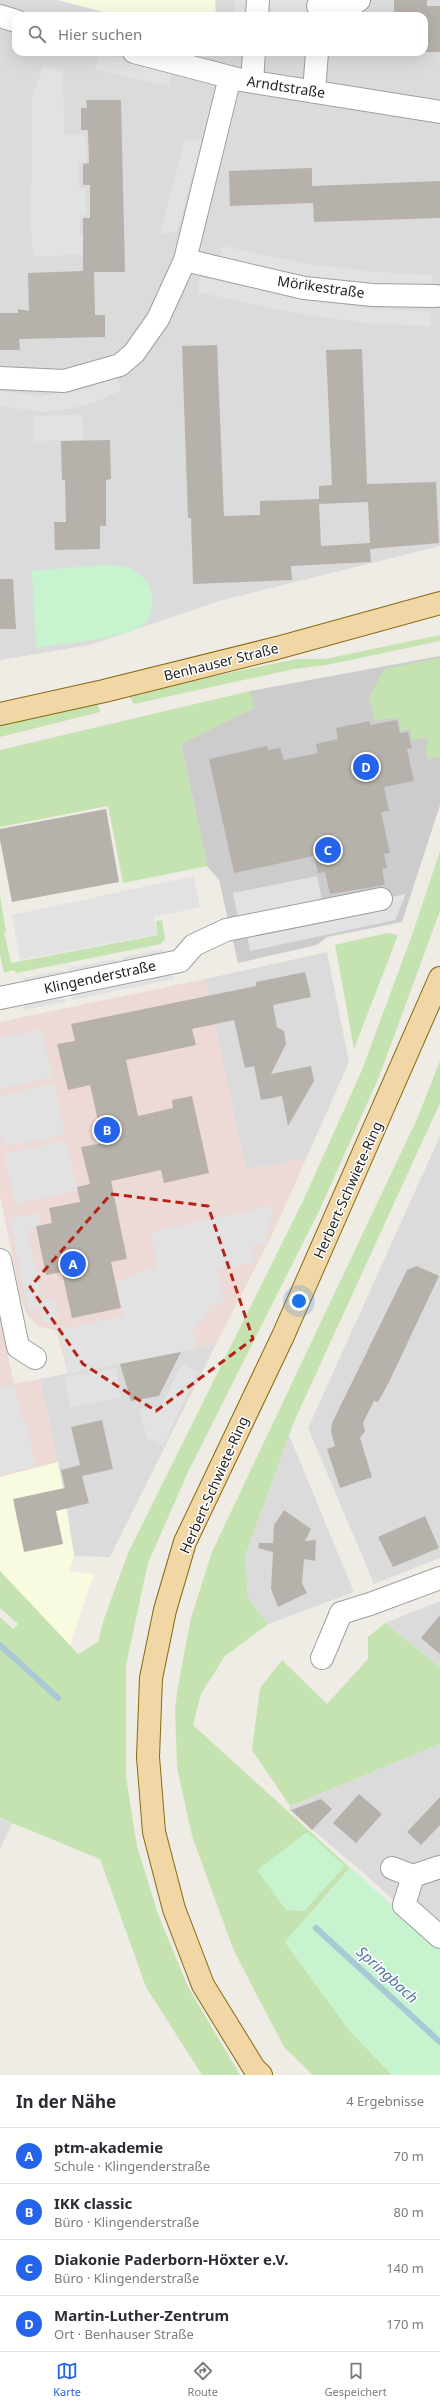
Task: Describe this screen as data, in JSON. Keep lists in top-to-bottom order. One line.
{"streets":{"main road":["Benhauser Straße","Herbert-Schwiete-Ring"],"street":["Arndtstraße","Mörikestraße","Klingenderstraße"]},"water":["Springbach"],"page":{"search":"Hier suchen","pins":["D","C","B","A"],"heading":["In der Nähe","4 Ergebnisse"],"list":[{"mark":"A","name":"ptm-akademie","note":"Schule · Klingenderstraße","value":"70 m"},{"mark":"B","name":"IKK classic","note":"Büro · Klingenderstraße","value":"80 m"},{"mark":"C","name":"Diakonie Paderborn-Höxter e.V.","note":"Büro · Klingenderstraße","value":"140 m"},{"mark":"D","name":"Martin-Luther-Zentrum","note":"Ort · Benhauser Straße","value":"170 m"}],"nav":["Karte","Route","Gespeichert"]}}
